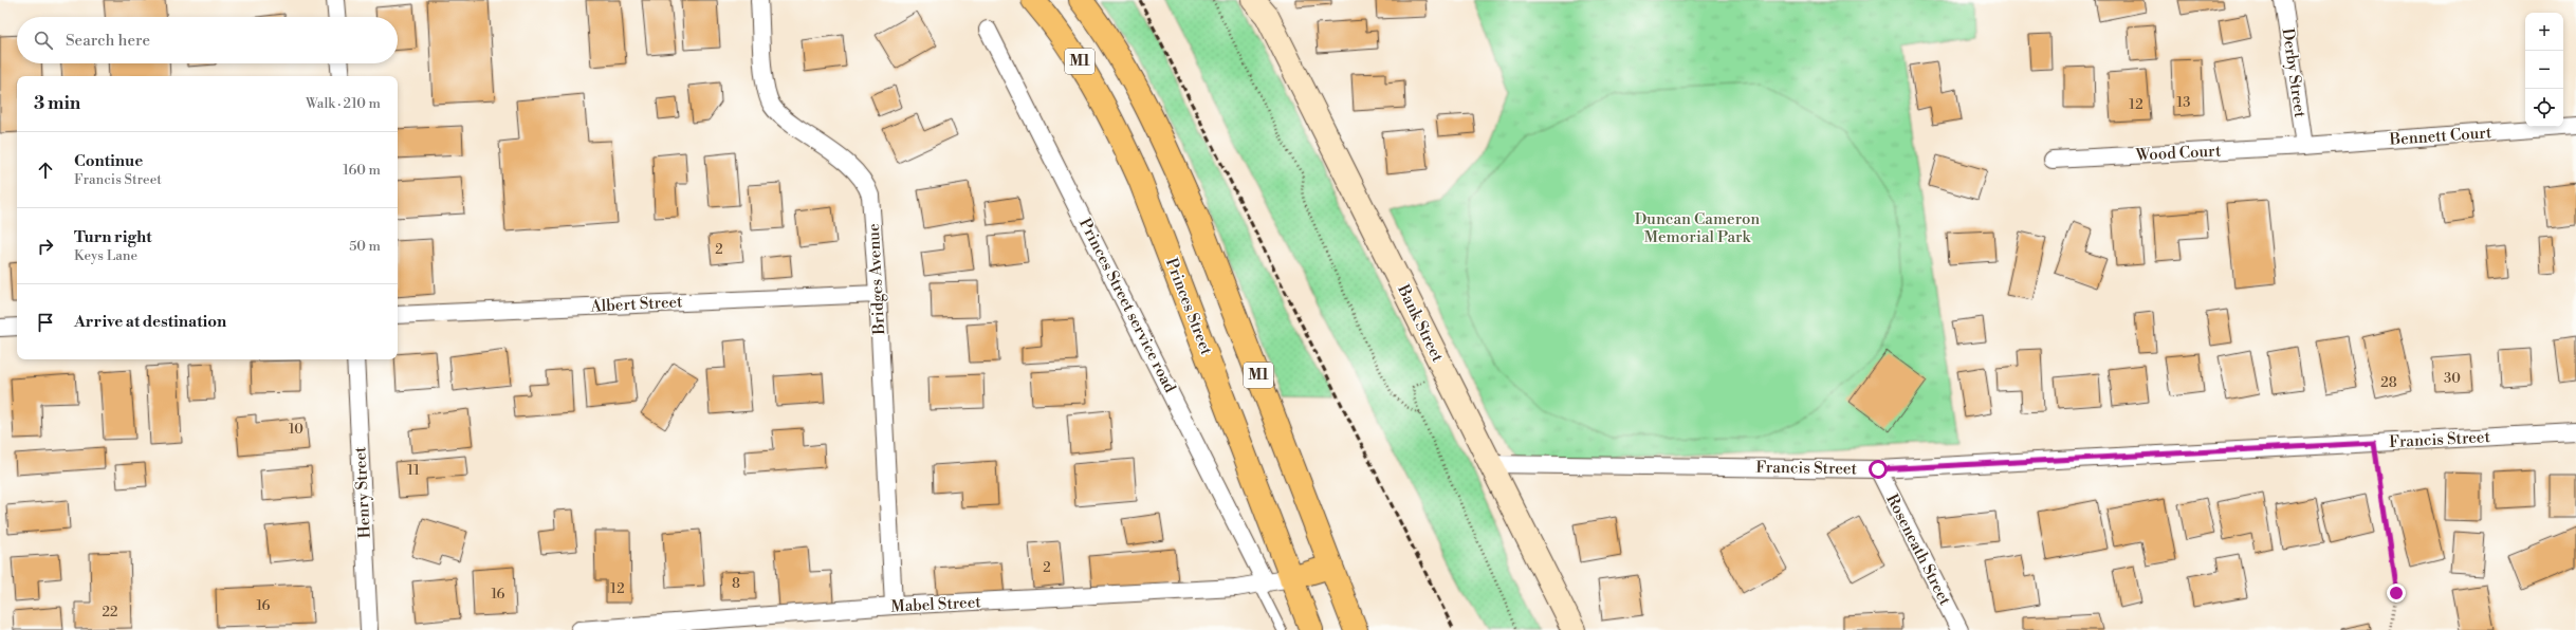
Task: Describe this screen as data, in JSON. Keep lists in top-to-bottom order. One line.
{"streets":{"highway":["M1","Princes Street"],"main road":["Bank Street"],"street":["Derby Street","Bennett Court","Wood Court","Bridges Avenue","Albert Street","Princes Street service road","Francis Street","Henry Street","Roseneath Street","Mabel Street"]},"crossings":[["Derby Street","Bennett Court"],["Derby Street","Wood Court"],["Bennett Court","Wood Court"],["Bridges Avenue","Albert Street"],["Bridges Avenue","Mabel Street"],["Princes Street service road","Mabel Street"],["Princes Street","Mabel Street"],["Bank Street","Francis Street"],["Francis Street","Roseneath Street"]],"parks":["Duncan Cameron Memorial Park"],"house_numbers":["13","12","2","30","28","10","11","2","8","12","16","16","22"],"page":{"map_buttons":["+","−"],"search":"Search here","heading":["3 min","Walk · 210 m"],"list":[["Continue","Francis Street","160 m"],["Turn right","Keys Lane","50 m"],"Arrive at destination"]}}
